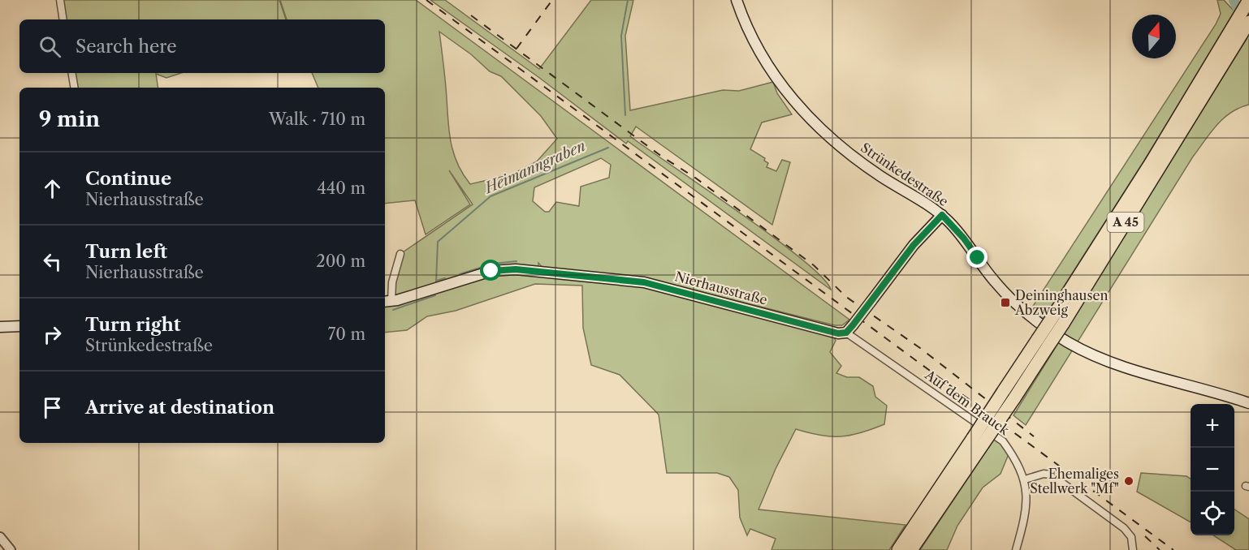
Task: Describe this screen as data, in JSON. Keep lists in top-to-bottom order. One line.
{"streets":{"highway":["A 45"],"main road":["Strünkedestraße","Nierhausstraße"],"street":["Auf dem Brauck"]},"crossings":[["Nierhausstraße","Auf dem Brauck"]],"water":["Heimanngraben"],"places":{"transit":["Deininghausen Abzweig"],"other":["Ehemaliges Stellwerk \"Mf\""]},"north":"top","page":{"search":"Search here","heading":["9 min","Walk · 710 m"],"list":[["Continue","Nierhausstraße","440 m"],["Turn left","Nierhausstraße","200 m"],["Turn right","Strünkedestraße","70 m"],"Arrive at destination"],"map_buttons":["+","−"]}}
